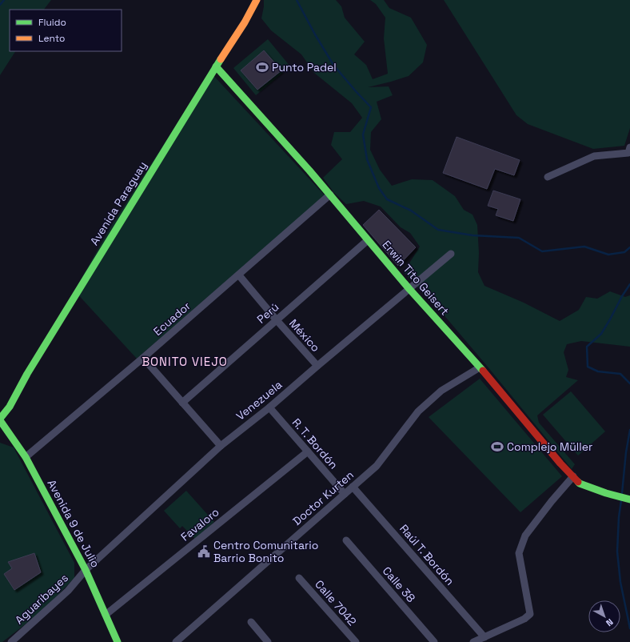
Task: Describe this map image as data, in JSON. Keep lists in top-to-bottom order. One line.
{"streets":{"main road":["Avenida Paraguay","Erwin Tito Geisert","Avenida 9 de Julio"],"street":["Perú","Ecuador","México","Venezuela","R. T. Bordón","Doctor Kurten","Favaloro","Raúl T. Bordón","Calle 38","Aguaribayes","Calle 7042"]},"crossings":[["Avenida Paraguay","Erwin Tito Geisert"],["Avenida Paraguay","Avenida 9 de Julio"],["Erwin Tito Geisert","Perú"],["Erwin Tito Geisert","Ecuador"],["Erwin Tito Geisert","Venezuela"],["Erwin Tito Geisert","Doctor Kurten"],["Perú","México"],["Ecuador","México"],["Ecuador","Avenida 9 de Julio"],["México","Venezuela"],["Venezuela","R. T. Bordón"],["Venezuela","Avenida 9 de Julio"],["Venezuela","Aguaribayes"],["R. T. Bordón","Doctor Kurten"],["R. T. Bordón","Favaloro"],["Doctor Kurten","Raúl T. Bordón"],["Avenida 9 de Julio","Favaloro"],["Avenida 9 de Julio","Aguaribayes"]],"districts":["BONITO VIEJO"],"places":{"sports":["Punto Padel","Complejo Müller"],"public building":["Centro Comunitario Barrio Bonito"]},"legend":["Fluido","Lento"],"north":"bottom right"}
